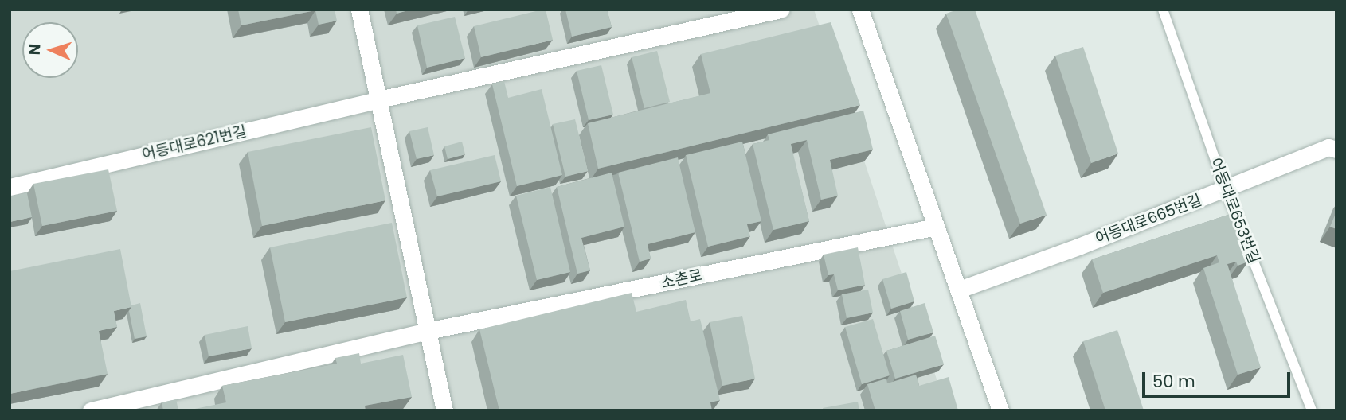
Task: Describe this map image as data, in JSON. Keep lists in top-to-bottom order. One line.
{"streets":{"street":["어등대로621번길","어등대로665번길","소촌로"],"lane":["어등대로653번길"]},"crossings":[["어등대로653번길","어등대로665번길"]],"scale_bar":"50 m","north":"left"}
